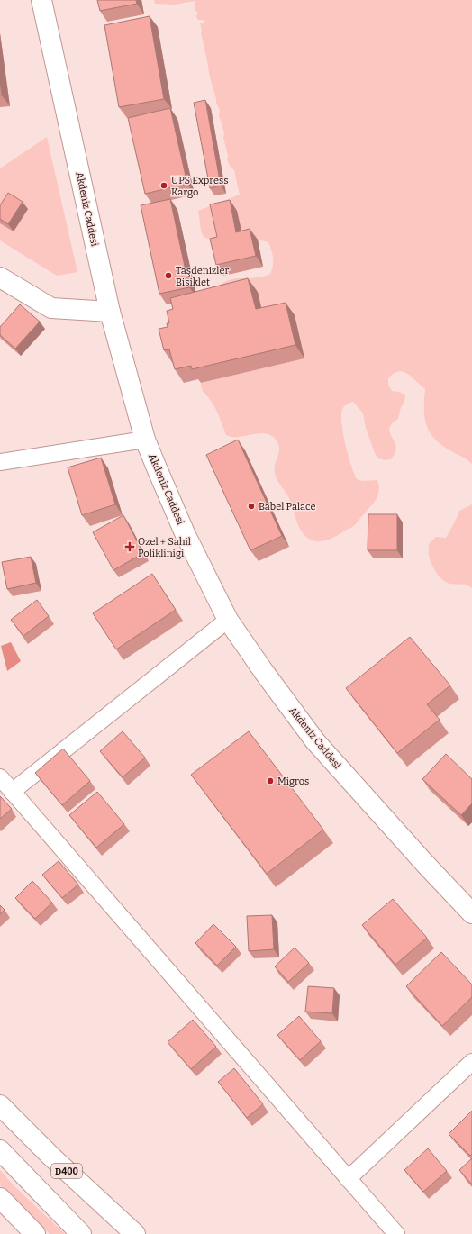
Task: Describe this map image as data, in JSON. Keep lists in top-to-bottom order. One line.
{"streets":{"main road":["Akdeniz Caddesi","D400"]},"places":{"other":["UPS Express Kargo","Taşdenizler Bisiklet","Babel Palace","Migros"],"health":["Ozel + Sahil Poliklinigi"]}}
